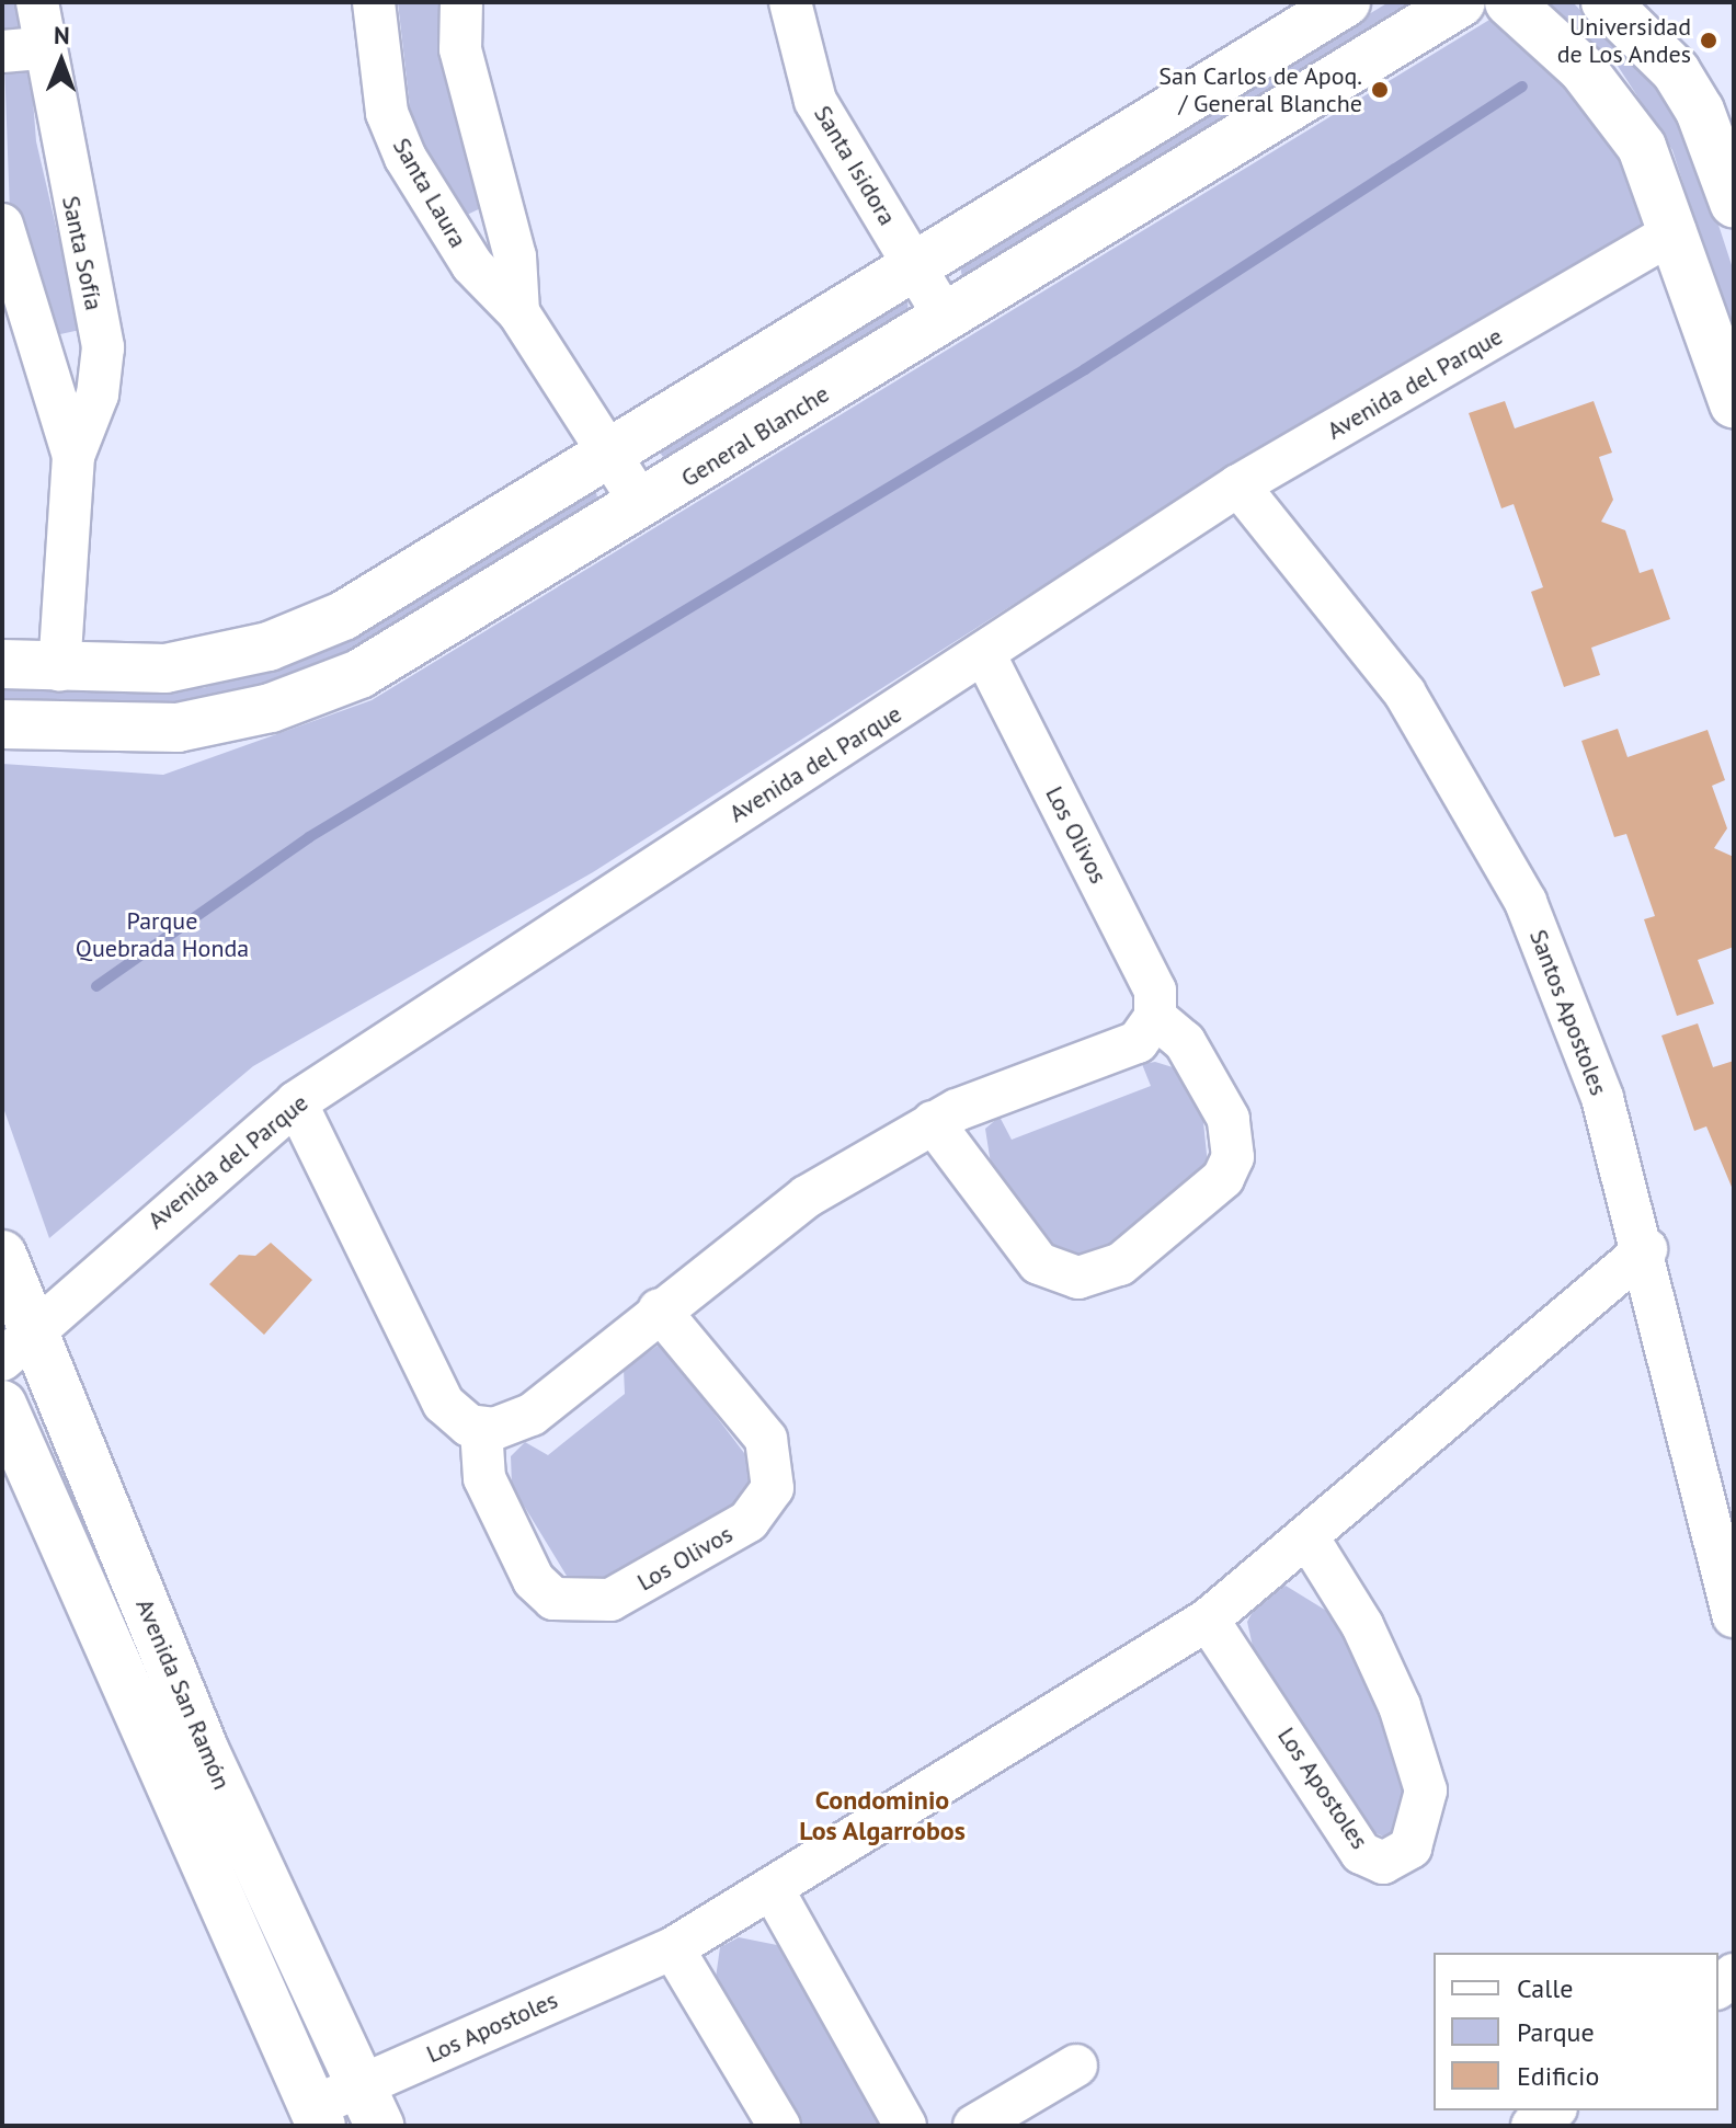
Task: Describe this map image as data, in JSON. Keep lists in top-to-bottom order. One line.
{"streets":{"main road":["General Blanche","Avenida San Ramón"],"street":["Santa Isidora","Santa Laura","Santa Sofía","Avenida del Parque","Los Olivos","Santos Apostoles","Los Apostoles"]},"crossings":[["Santa Isidora","General Blanche"],["Santa Laura","General Blanche"],["Avenida del Parque","Los Olivos"],["Avenida del Parque","Santos Apostoles"],["Avenida del Parque","Avenida San Ramón"],["Santos Apostoles","Los Apostoles"],["Avenida San Ramón","Los Apostoles"]],"districts":["Condominio Los Algarrobos"],"parks":["Parque Quebrada Honda"],"places":["Universidad de Los Andes","San Carlos de Apoq. / General Blanche"],"legend":["Calle","Parque","Edificio"],"north":"top"}
